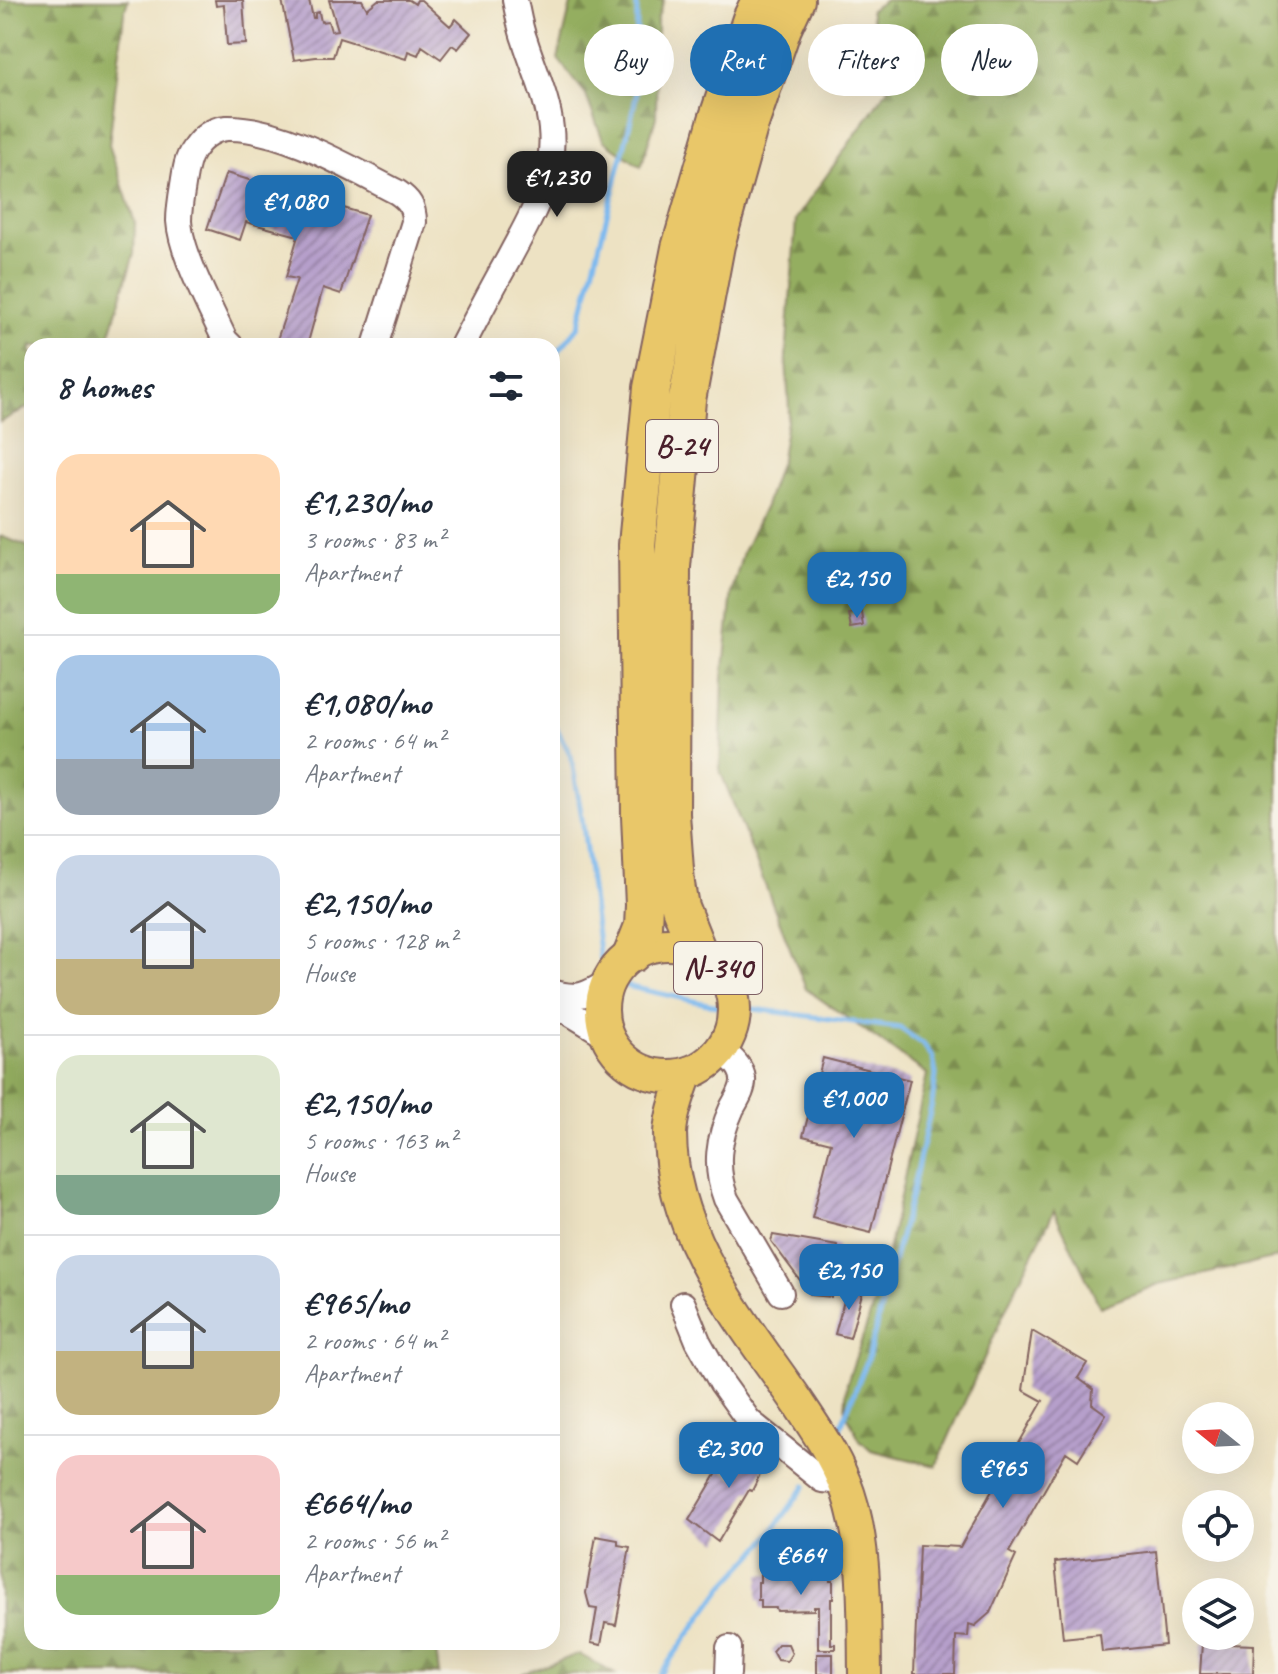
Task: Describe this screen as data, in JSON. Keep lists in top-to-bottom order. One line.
{"streets":{"highway":["B-24"],"main road":["N-340"]},"crossings":[["B-24","N-340"]],"north":"left","page":{"chip":["Buy","Rent","Filters","New"],"price":["€1,230","€1,080","€2,150","€1,000","€2,150","€2,300","€965","€664"],"heading":"8 homes","list":[{"name":"€1,230/mo","note":"3 rooms · 83 m² · Apartment"},{"name":"€1,080/mo","note":"2 rooms · 64 m² · Apartment"},{"name":"€2,150/mo","note":"5 rooms · 128 m² · House"},{"name":"€2,150/mo","note":"5 rooms · 163 m² · House"},{"name":"€965/mo","note":"2 rooms · 64 m² · Apartment"},{"name":"€664/mo","note":"2 rooms · 56 m² · Apartment"}]}}
